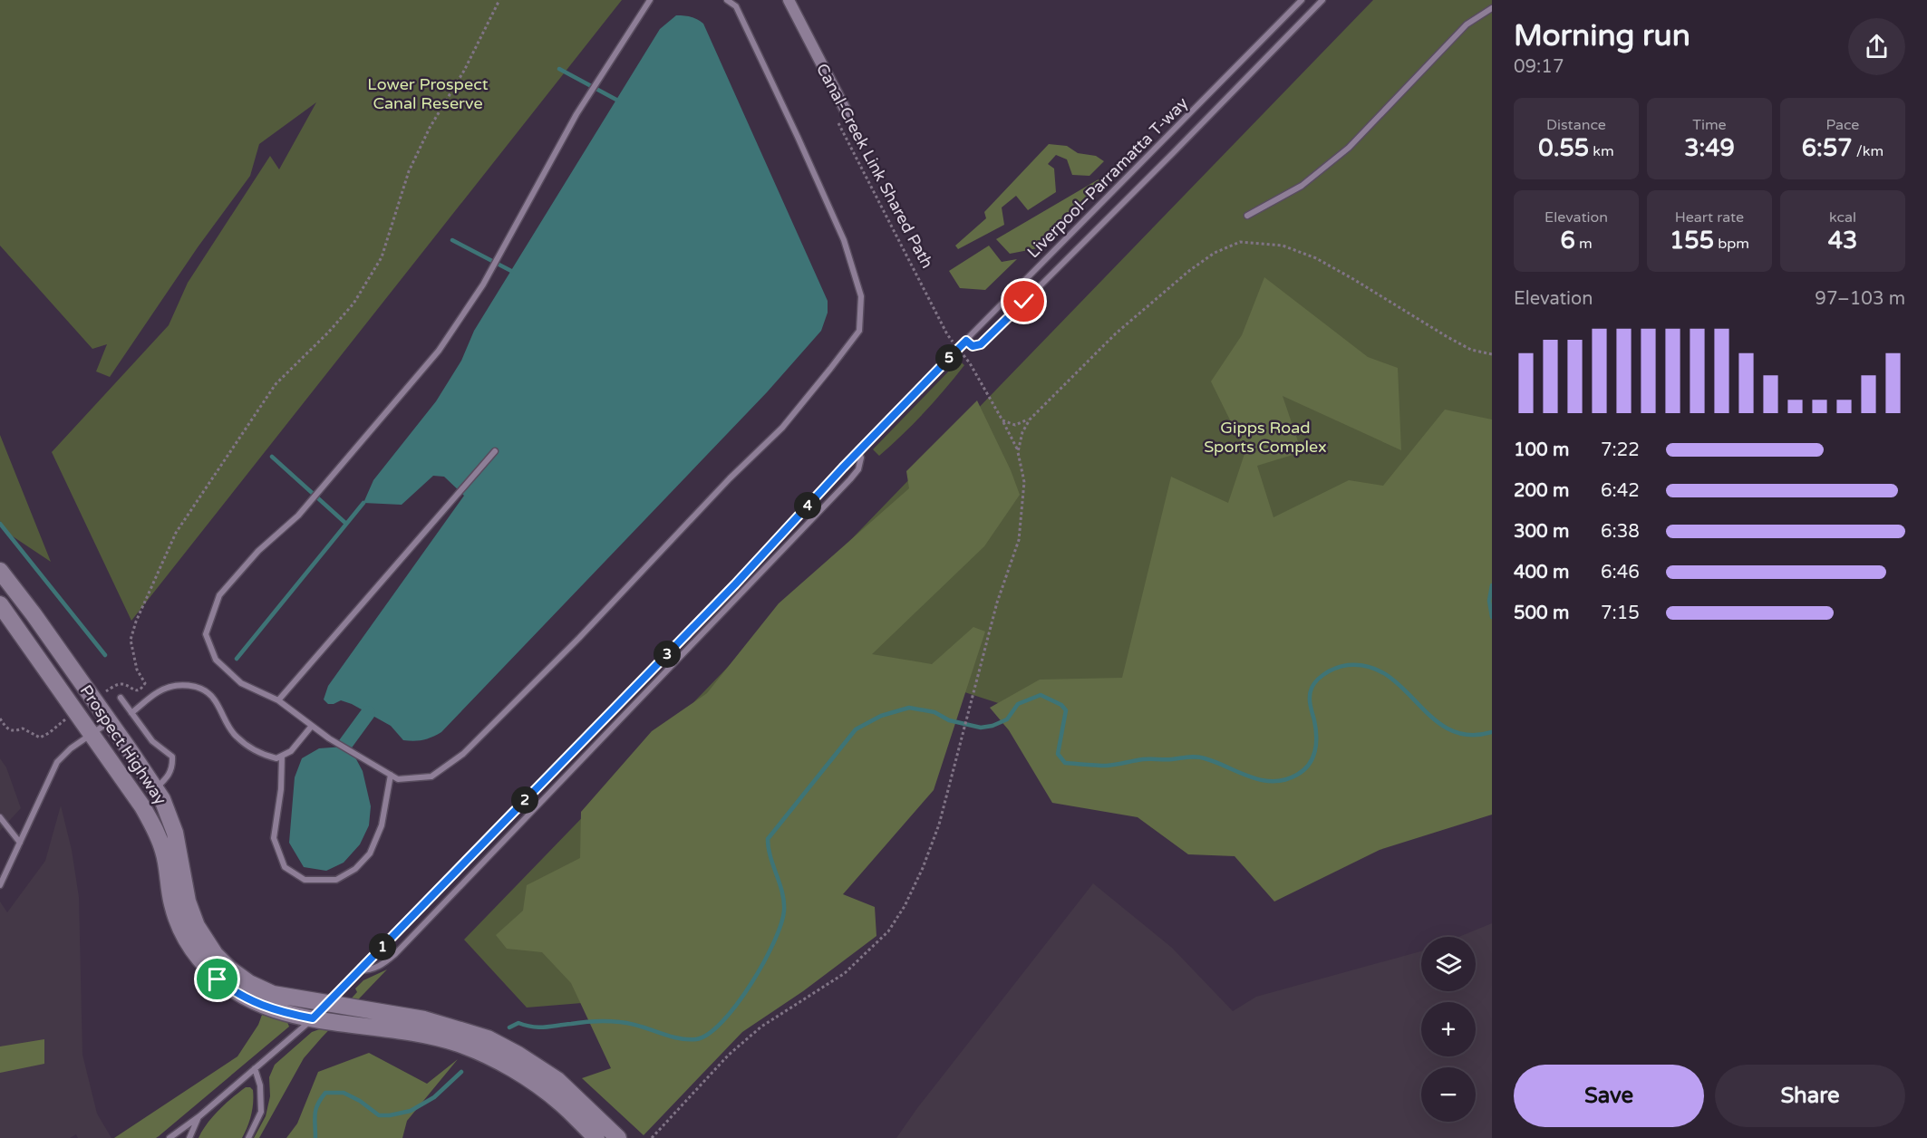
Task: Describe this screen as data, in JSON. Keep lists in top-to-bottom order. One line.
{"streets":{"main road":["Prospect Highway"],"lane":["Liverpool–Parramatta T-way"],"path":["Canal-Creek Link Shared Path"]},"crossings":[["Liverpool–Parramatta T-way","Prospect Highway"]],"parks":["Lower Prospect Canal Reserve","Gipps Road Sports Complex"],"page":{"heading":["Morning run","09:17"],"stats":[["Distance","0.55 km"],["Time","3:49"],["Pace","6:57 /km"],["Elevation","6 m"],["Heart rate","155 bpm"],["kcal","43"]],"chart":["Elevation","97–103 m"],"pins":["5","4","3","2","1"],"list":[{"name":"100 m","note":"7:22"},{"name":"200 m","note":"6:42"},{"name":"300 m","note":"6:38"},{"name":"400 m","note":"6:46"},{"name":"500 m","note":"7:15"}],"map_buttons":["+","−"],"buttons":["Save","Share"]}}
